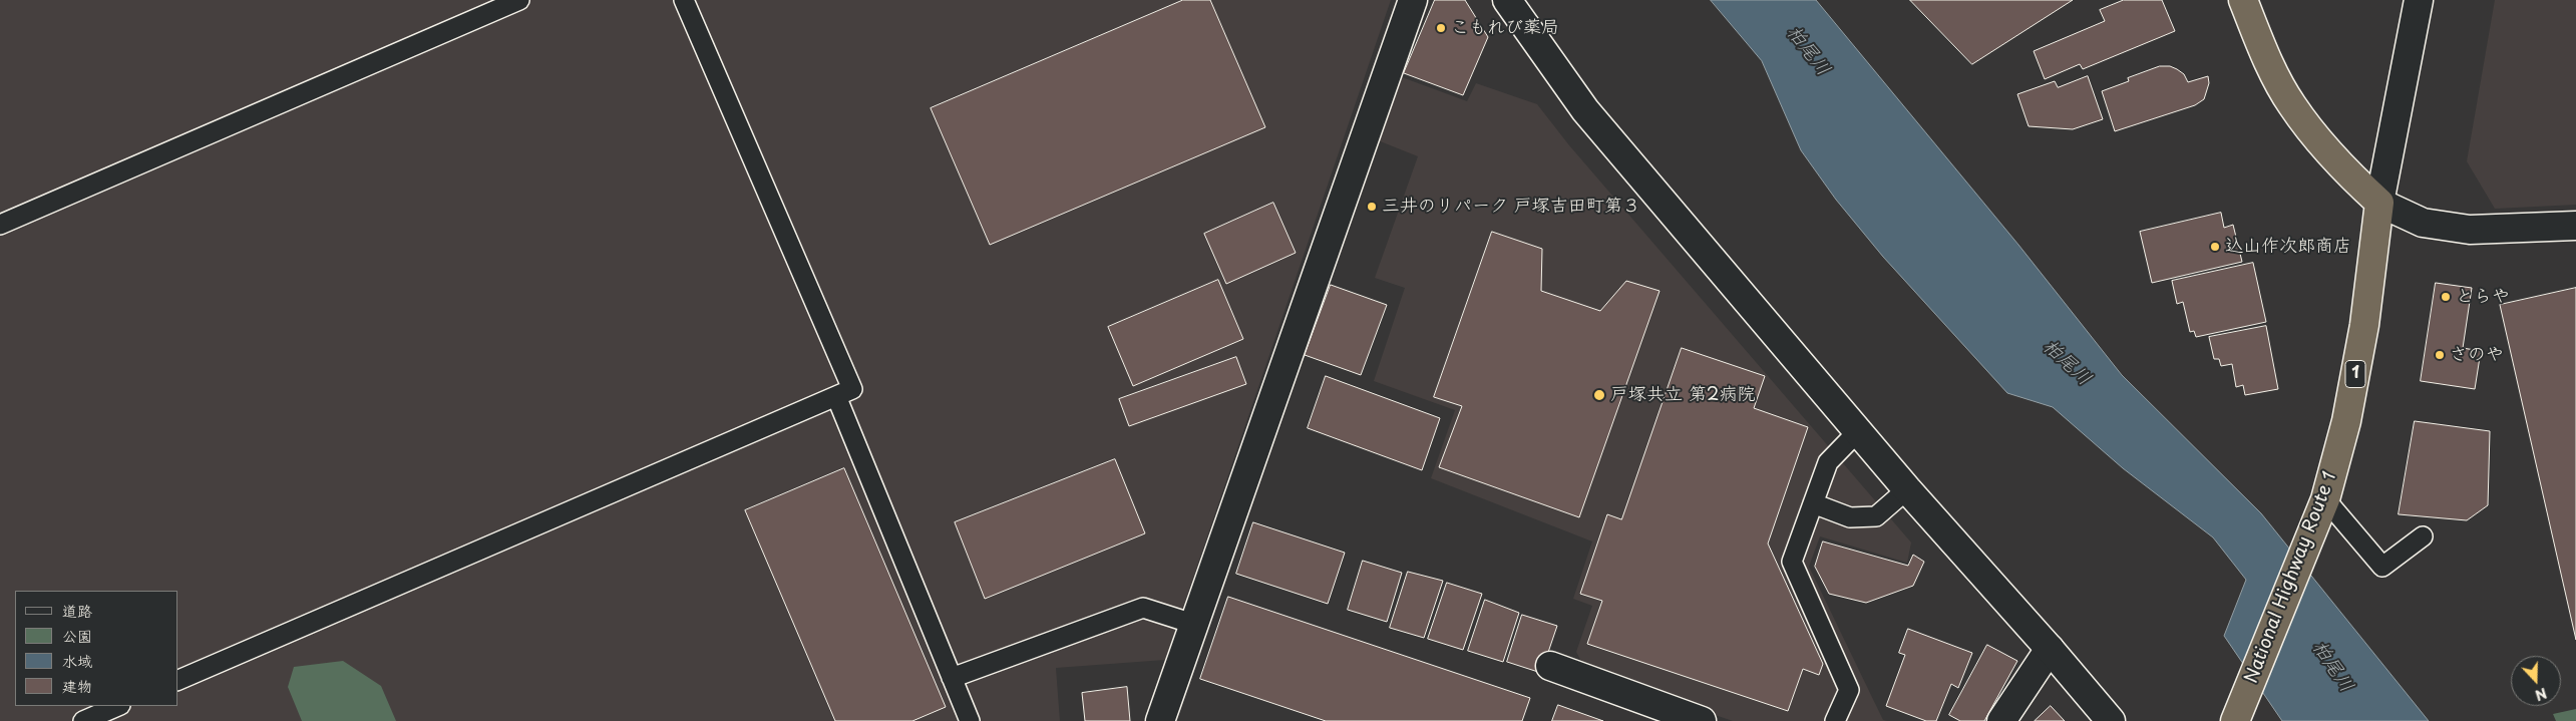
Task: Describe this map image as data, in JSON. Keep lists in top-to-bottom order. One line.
{"streets":{"highway":["1","National Highway Route 1"]},"water":["柏尾川"],"places":["こもれび薬局","三井のリパーク 戸塚吉田町第３","込山作次郎商店","とらや","さのや","戸塚共立 第2病院"],"legend":["道路","公園","水域","建物"],"north":"bottom"}
